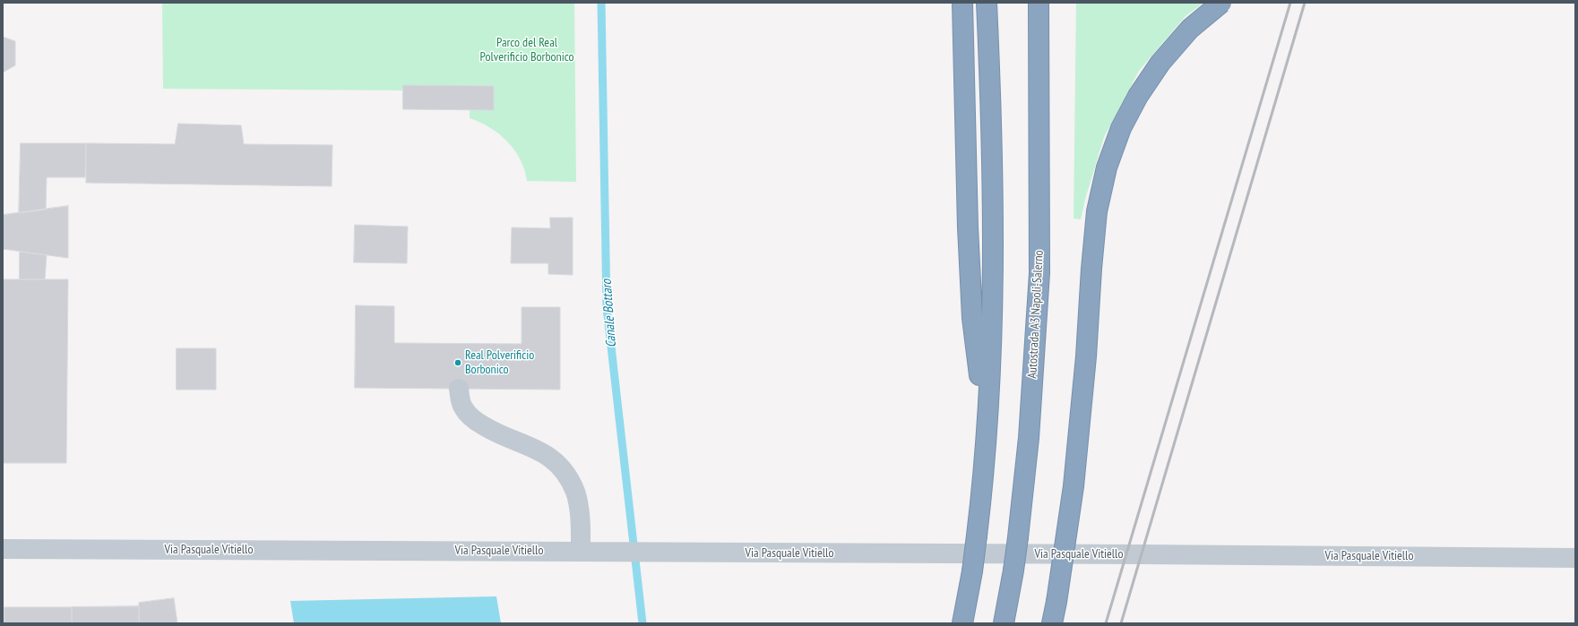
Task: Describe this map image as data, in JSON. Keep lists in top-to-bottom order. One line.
{"streets":{"highway":["Autostrada A3 Napoli-Salerno"],"street":["Via Pasquale Vitiello"]},"water":["Canale Bottaro"],"parks":["Parco del Real Polverificio Borbonico"],"places":["Real Polverificio Borbonico"]}
